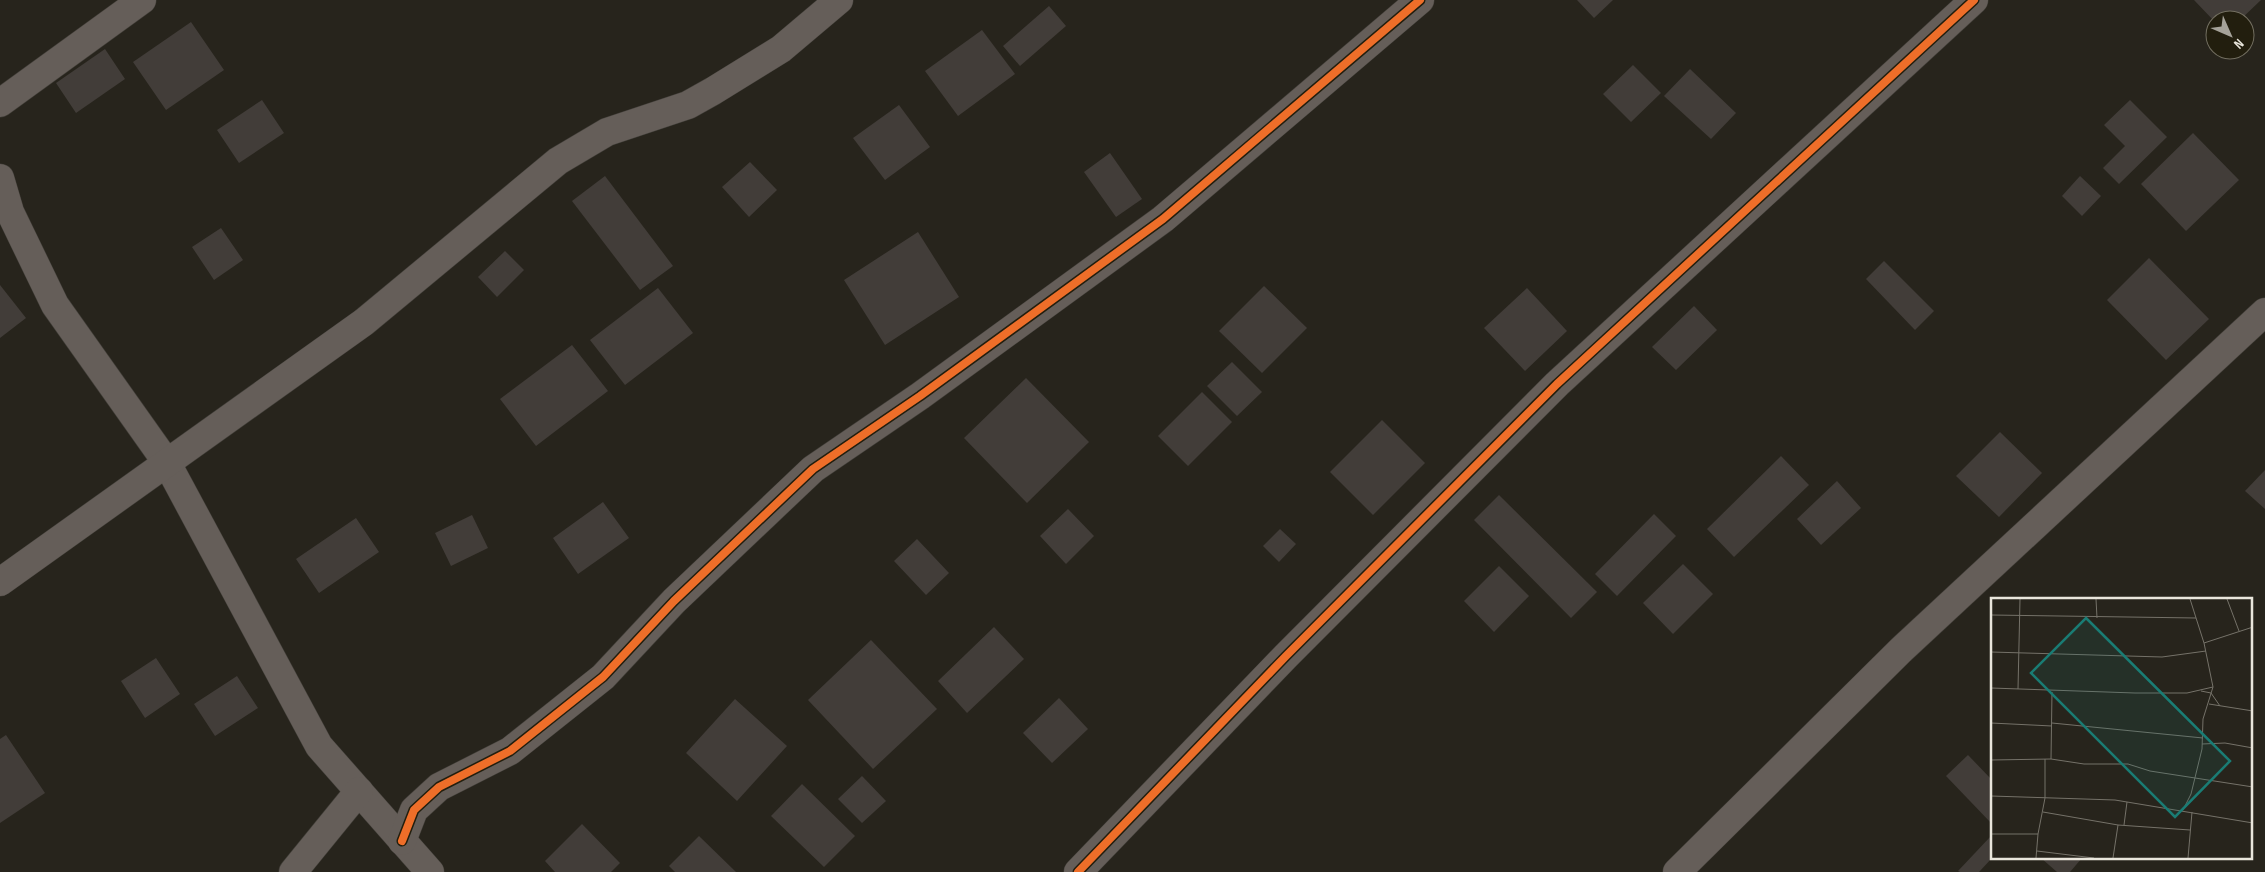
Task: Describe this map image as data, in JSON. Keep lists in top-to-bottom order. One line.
{"north":"bottom right"}
